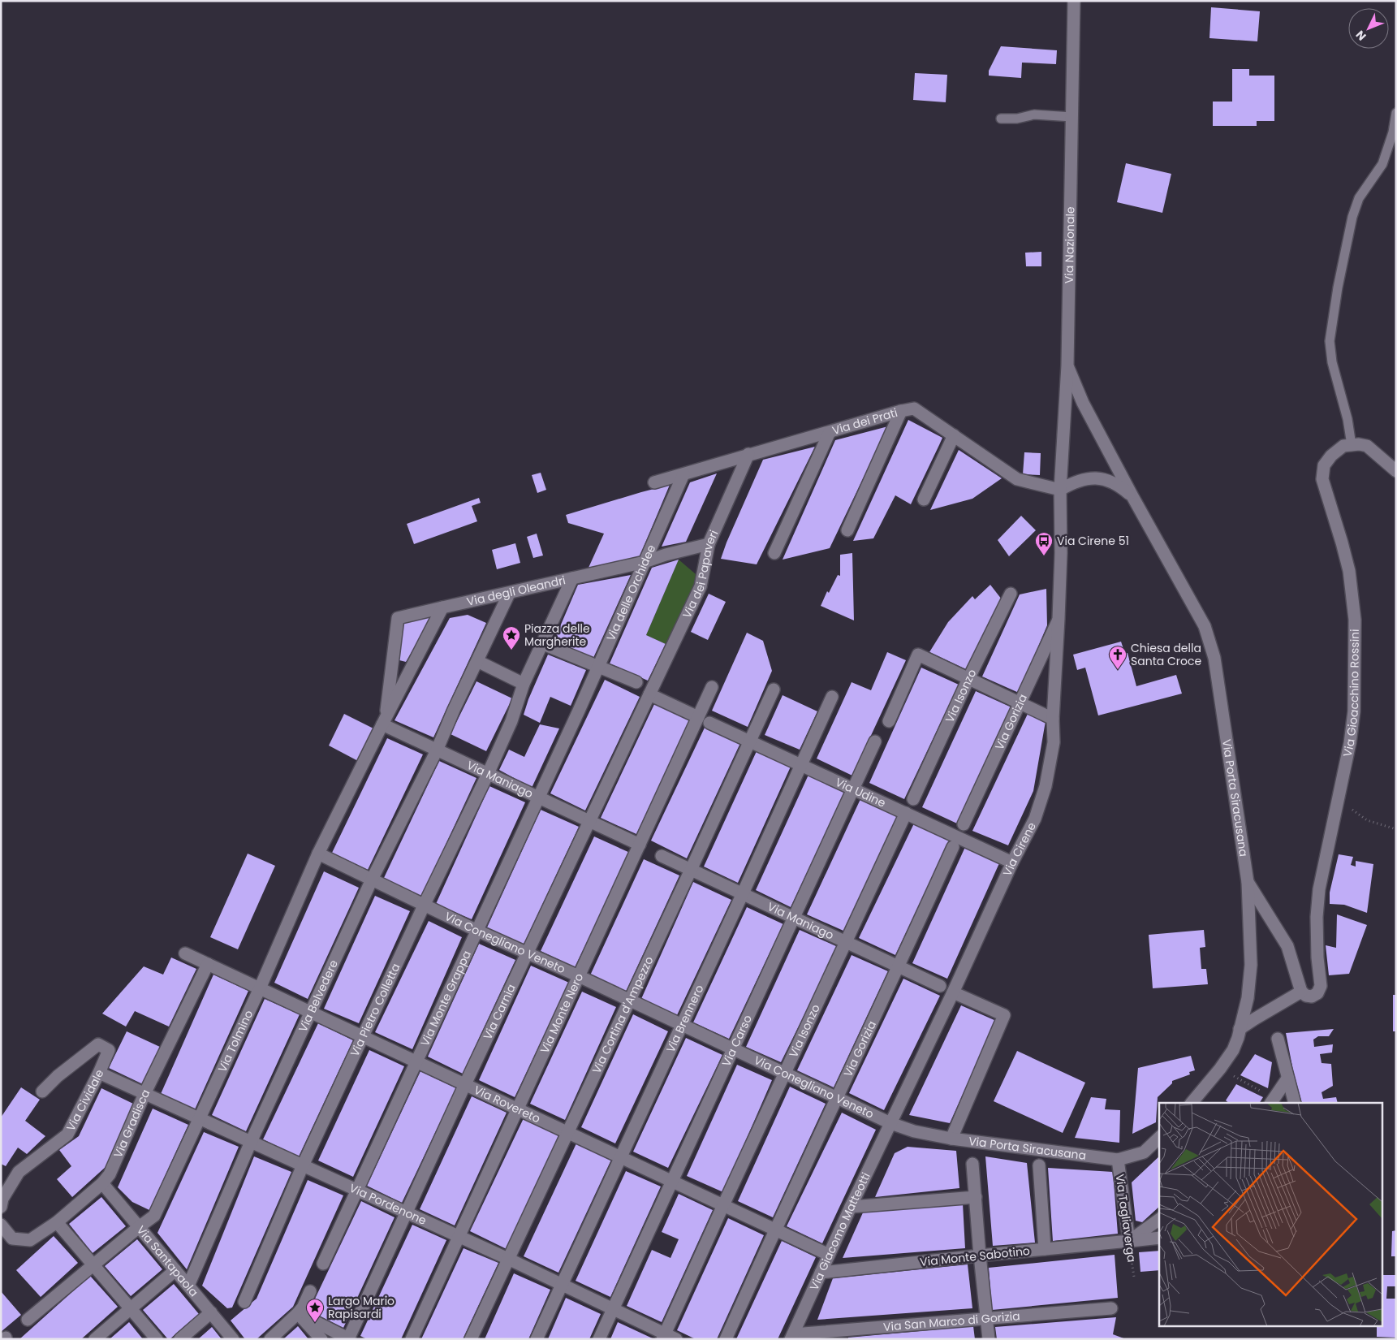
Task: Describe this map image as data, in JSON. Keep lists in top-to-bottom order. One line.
{"streets":{"street":["Via Nazionale","Via dei Prati","Via dei Papaveri","Via degli Oleandri","Via delle Orchidee","Via Gioacchino Rossini","Via Isonzo","Via Gorizia","Via Maniago","Via Udine","Via Porta Siracusana","Via Cirene","Via Conegliano Veneto","Via Belvedere","Via Monte Grappa","Via Pietro Colletta","Via Carnia","Via Monte Nero","Via Cortina d'Ampezzo","Via Brennero","Via Carso","Via Tolmino","Via Cividale","Via Rovereto","Via Gradisca","Via Pordenone","Via Tagliaverga","Via Giacomo Matteotti","Via Monte Sabotino","Via Santapaola","Via San Marco di Gorizia"]},"crossings":[["Via Nazionale","Via dei Prati"],["Via Nazionale","Via Porta Siracusana"],["Via Nazionale","Via Cirene"],["Via dei Prati","Via dei Papaveri"],["Via dei Prati","Via delle Orchidee"],["Via dei Papaveri","Via degli Oleandri"],["Via dei Papaveri","Via Carnia"],["Via degli Oleandri","Via delle Orchidee"],["Via degli Oleandri","Via Maniago"],["Via degli Oleandri","Via Belvedere"],["Via degli Oleandri","Via Pietro Colletta"],["Via degli Oleandri","Via Tolmino"],["Via delle Orchidee","Via Monte Grappa"],["Via Isonzo","Via Maniago"],["Via Isonzo","Via Udine"],["Via Isonzo","Via Conegliano Veneto"],["Via Isonzo","Via Rovereto"],["Via Isonzo","Via Pordenone"],["Via Gorizia","Via Maniago"],["Via Gorizia","Via Cirene"],["Via Gorizia","Via Conegliano Veneto"],["Via Gorizia","Via Rovereto"],["Via Maniago","Via Belvedere"],["Via Maniago","Via Monte Grappa"],["Via Maniago","Via Pietro Colletta"],["Via Maniago","Via Carnia"],["Via Maniago","Via Monte Nero"],["Via Maniago","Via Cortina d'Ampezzo"],["Via Maniago","Via Brennero"],["Via Maniago","Via Carso"],["Via Maniago","Via Tolmino"],["Via Udine","Via Cirene"],["Via Udine","Via Cortina d'Ampezzo"],["Via Udine","Via Brennero"],["Via Udine","Via Carso"],["Via Porta Siracusana","Via Cirene"],["Via Porta Siracusana","Via Conegliano Veneto"],["Via Porta Siracusana","Via Tagliaverga"],["Via Porta Siracusana","Via Giacomo Matteotti"],["Via Cirene","Via Conegliano Veneto"],["Via Cirene","Via Giacomo Matteotti"],["Via Conegliano Veneto","Via Belvedere"],["Via Conegliano Veneto","Via Monte Grappa"],["Via Conegliano Veneto","Via Pietro Colletta"],["Via Conegliano Veneto","Via Carnia"],["Via Conegliano Veneto","Via Monte Nero"],["Via Conegliano Veneto","Via Cortina d'Ampezzo"],["Via Conegliano Veneto","Via Brennero"],["Via Conegliano Veneto","Via Carso"],["Via Conegliano Veneto","Via Tolmino"],["Via Conegliano Veneto","Via Giacomo Matteotti"],["Via Belvedere","Via Rovereto"],["Via Belvedere","Via Pordenone"],["Via Belvedere","Via Santapaola"],["Via Monte Grappa","Via Rovereto"],["Via Monte Grappa","Via Pordenone"],["Via Pietro Colletta","Via Rovereto"],["Via Pietro Colletta","Via Pordenone"],["Via Carnia","Via Rovereto"],["Via Carnia","Via Pordenone"],["Via Monte Nero","Via Rovereto"],["Via Monte Nero","Via Pordenone"],["Via Cortina d'Ampezzo","Via Rovereto"],["Via Cortina d'Ampezzo","Via Pordenone"],["Via Brennero","Via Rovereto"],["Via Brennero","Via Pordenone"],["Via Carso","Via Rovereto"],["Via Carso","Via Pordenone"],["Via Tolmino","Via Rovereto"],["Via Tolmino","Via Pordenone"],["Via Tolmino","Via Santapaola"],["Via Cividale","Via Pordenone"],["Via Rovereto","Via Gradisca"],["Via Rovereto","Via Giacomo Matteotti"],["Via Gradisca","Via Pordenone"],["Via Gradisca","Via Santapaola"],["Via Tagliaverga","Via Monte Sabotino"],["Via Giacomo Matteotti","Via Monte Sabotino"],["Via Giacomo Matteotti","Via San Marco di Gorizia"]],"places":{"bus stop":["Via Cirene 51"],"place":["Piazza delle Margherite","Largo Mario Rapisardi"],"church":["Chiesa della Santa Croce"]},"north":"bottom left"}
